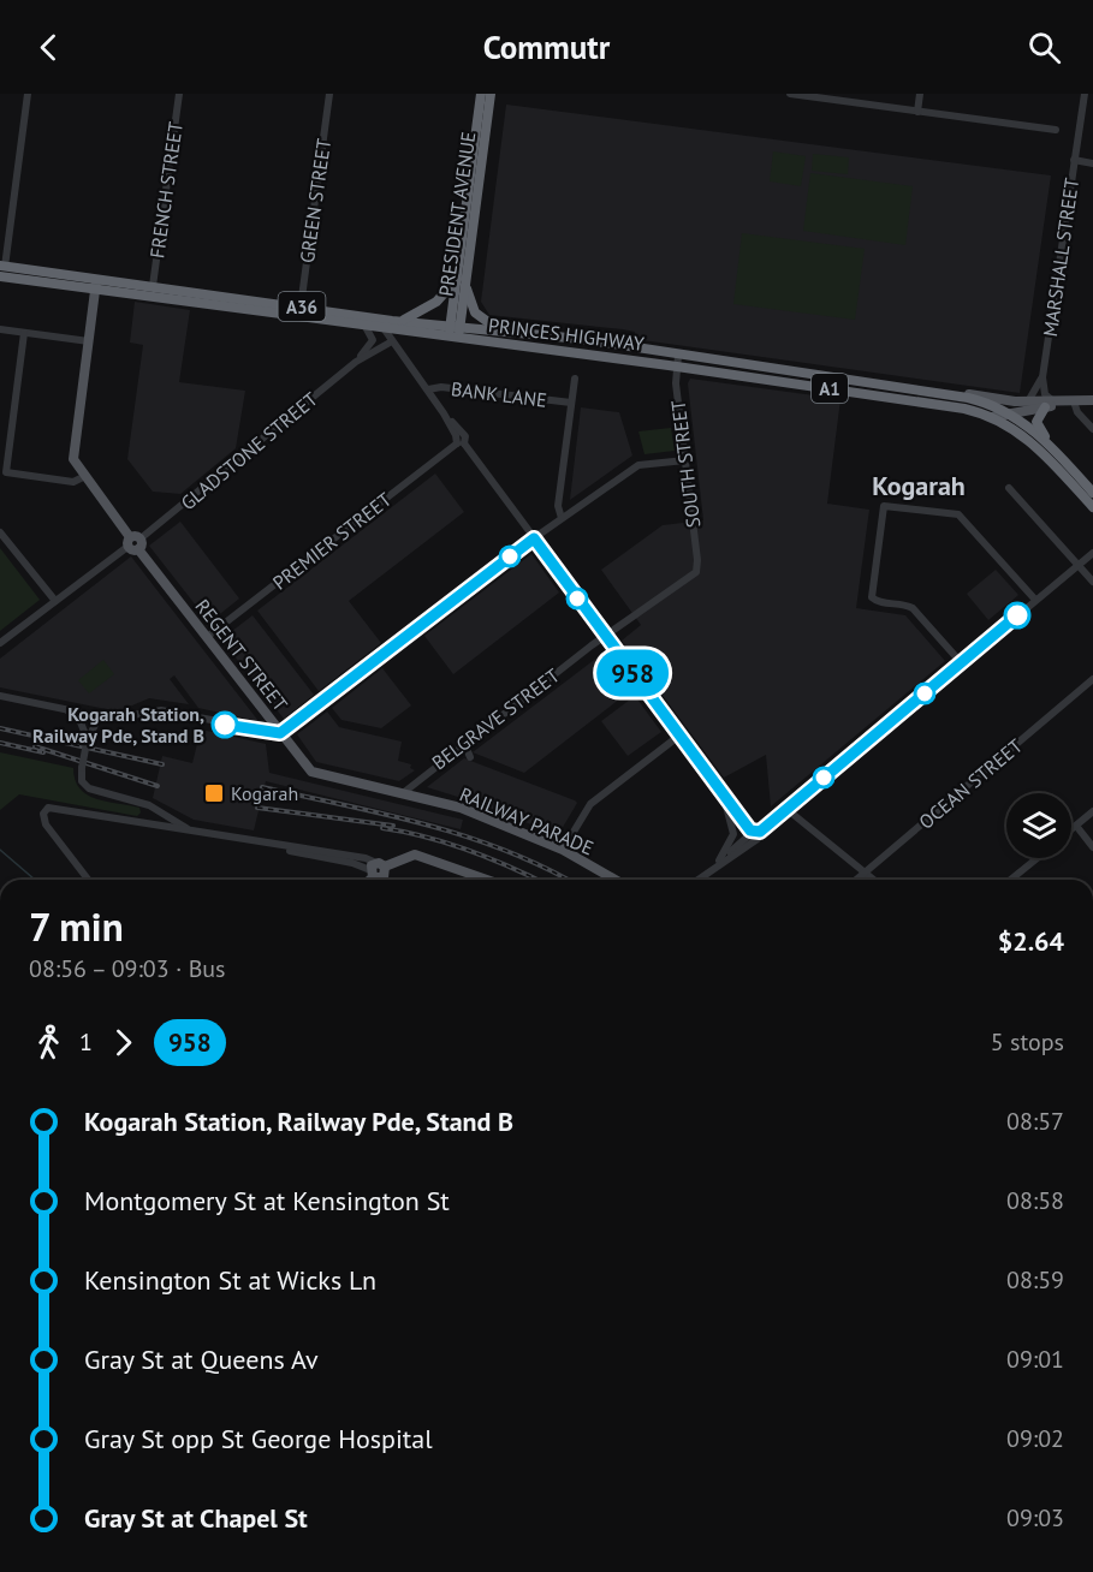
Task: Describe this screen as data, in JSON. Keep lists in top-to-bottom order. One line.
{"streets":{"highway":["PRESIDENT AVENUE","A36","PRINCES HIGHWAY","A1"],"main road":["REGENT STREET","RAILWAY PARADE"],"street":["FRENCH STREET","GREEN STREET","MARSHALL STREET","BANK LANE","GLADSTONE STREET","SOUTH STREET","PREMIER STREET","BELGRAVE STREET","OCEAN STREET"]},"crossings":[["FRENCH STREET","PRINCES HIGHWAY"],["GREEN STREET","PRINCES HIGHWAY"],["PRESIDENT AVENUE","PRINCES HIGHWAY"],["PRINCES HIGHWAY","GLADSTONE STREET"],["PRINCES HIGHWAY","SOUTH STREET"],["GLADSTONE STREET","REGENT STREET"],["SOUTH STREET","BELGRAVE STREET"],["PREMIER STREET","REGENT STREET"],["REGENT STREET","RAILWAY PARADE"],["BELGRAVE STREET","RAILWAY PARADE"]],"districts":["Kogarah"],"places":{"other":["Kogarah Station, Railway Pde, Stand B"],"transit":["Kogarah"]},"lines":["bus line 958"],"page":{"header":"Commutr","on_map":"958","heading":["7 min","08:56 – 09:03 · Bus","$2.64"],"legs":["1","958","5 stops"],"list":[{"name":"Kogarah Station, Railway Pde, Stand B","value":"08:57"},{"name":"Montgomery St at Kensington St","value":"08:58"},{"name":"Kensington St at Wicks Ln","value":"08:59"},{"name":"Gray St at Queens Av","value":"09:01"},{"name":"Gray St opp St George Hospital","value":"09:02"},{"name":"Gray St at Chapel St","value":"09:03"}]}}
